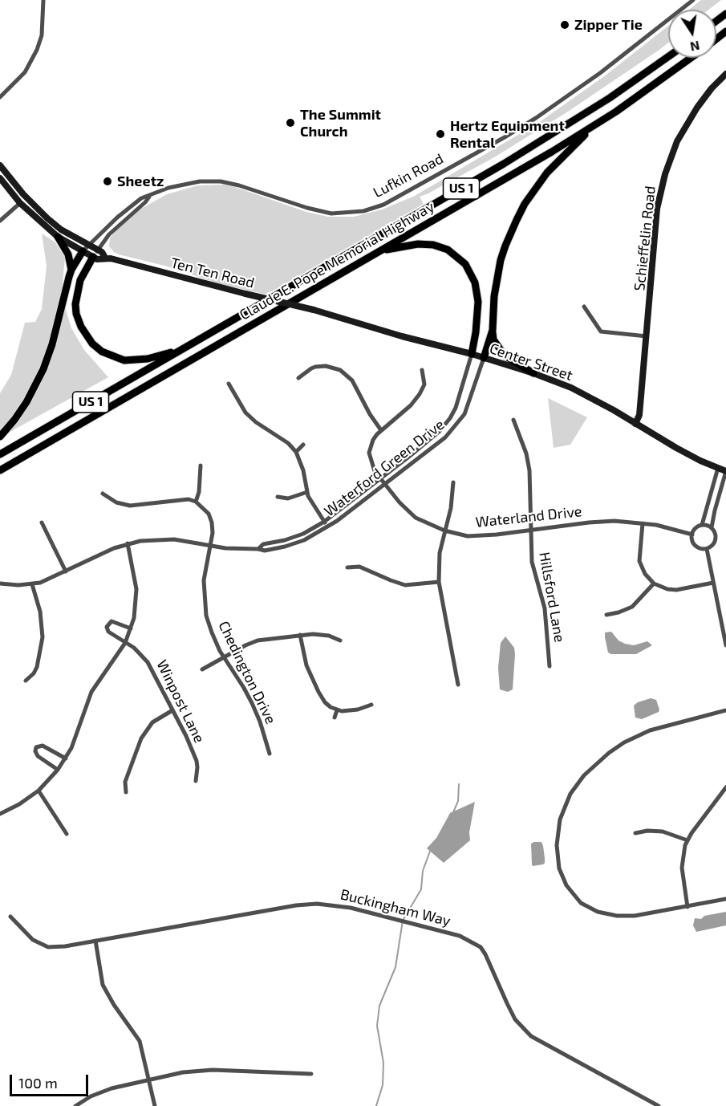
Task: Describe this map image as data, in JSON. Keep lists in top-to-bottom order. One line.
{"streets":{"highway":["US 1","Claude E. Pope Memorial Highway"],"main road":["Schieffelin Road","Ten Ten Road","Center Street"],"street":["Lufkin Road","Waterford Green Drive","Waterland Drive","Hillsford Lane","Chedington Drive","Winpost Lane","Buckingham Way"]},"crossings":[["Lufkin Road","Ten Ten Road"],["Schieffelin Road","Center Street"],["Ten Ten Road","Center Street"],["Center Street","Waterford Green Drive"],["Waterford Green Drive","Waterland Drive"],["Waterford Green Drive","Chedington Drive"],["Waterland Drive","Hillsford Lane"]],"places":["Zipper Tie","The Summit Church","Hertz Equipment Rental","Sheetz"],"scale_bar":"100 m","north":"bottom"}
